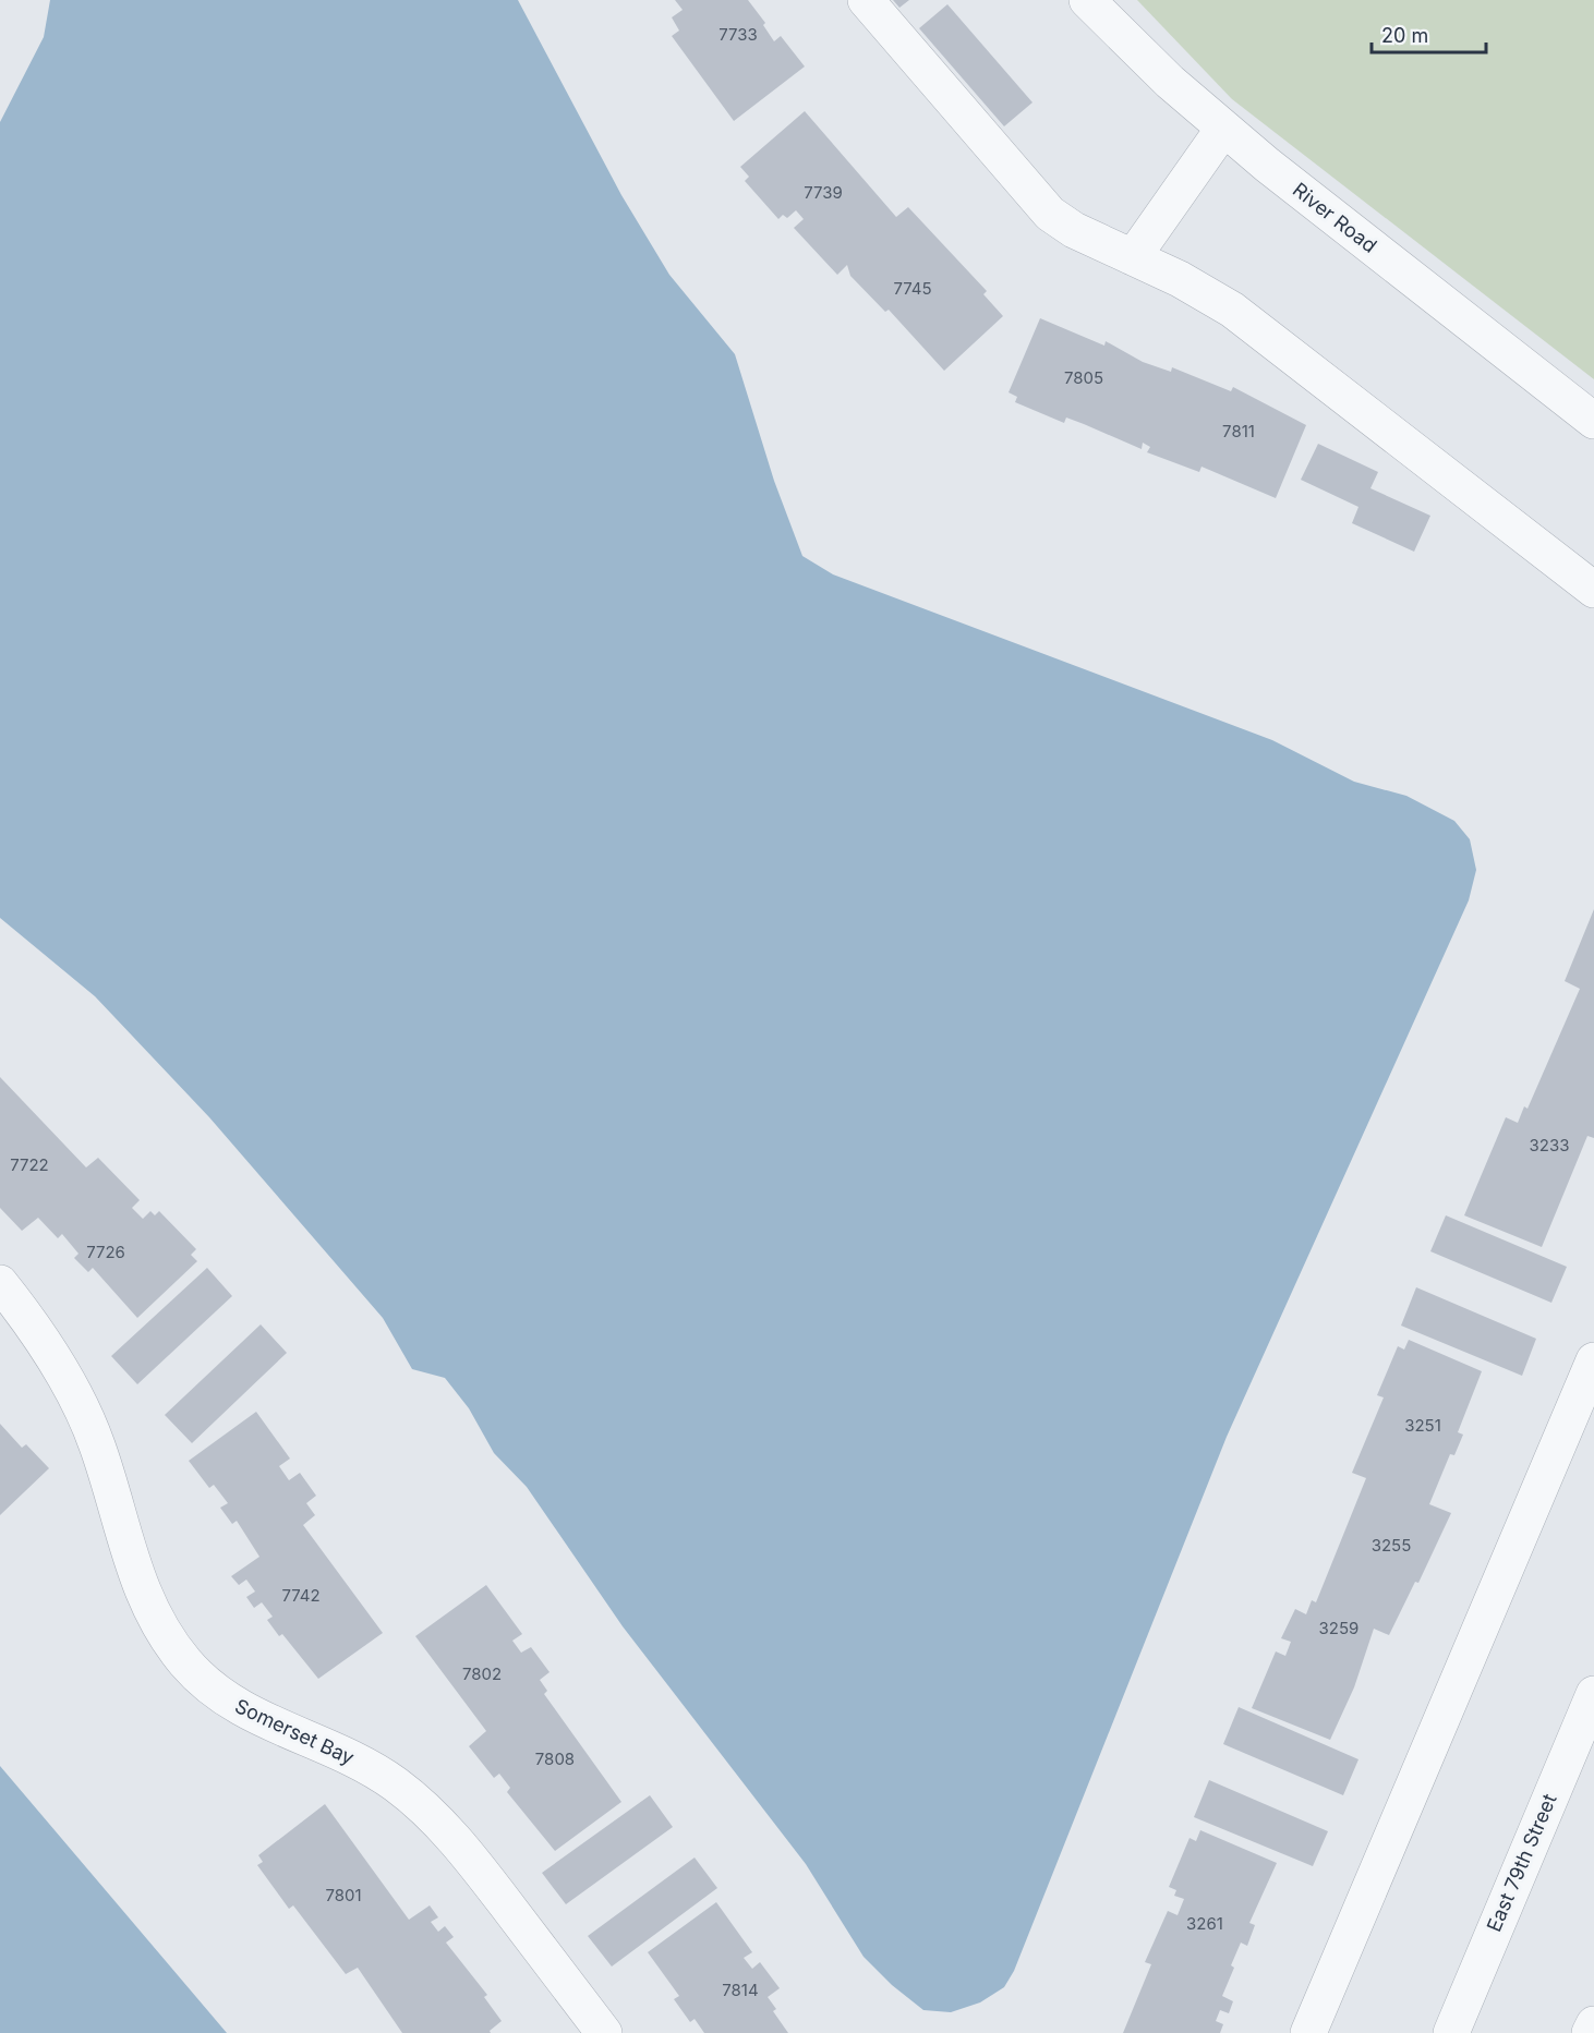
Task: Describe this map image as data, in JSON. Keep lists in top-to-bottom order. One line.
{"streets":{"street":["River Road","Somerset Bay","East 79th Street"]},"house_numbers":["7733","7739","7745","7805","7811","3233","7722","7726","3251","3255","7742","3259","7802","7808","7801","3261","7814"],"scale_bar":"20 m"}
